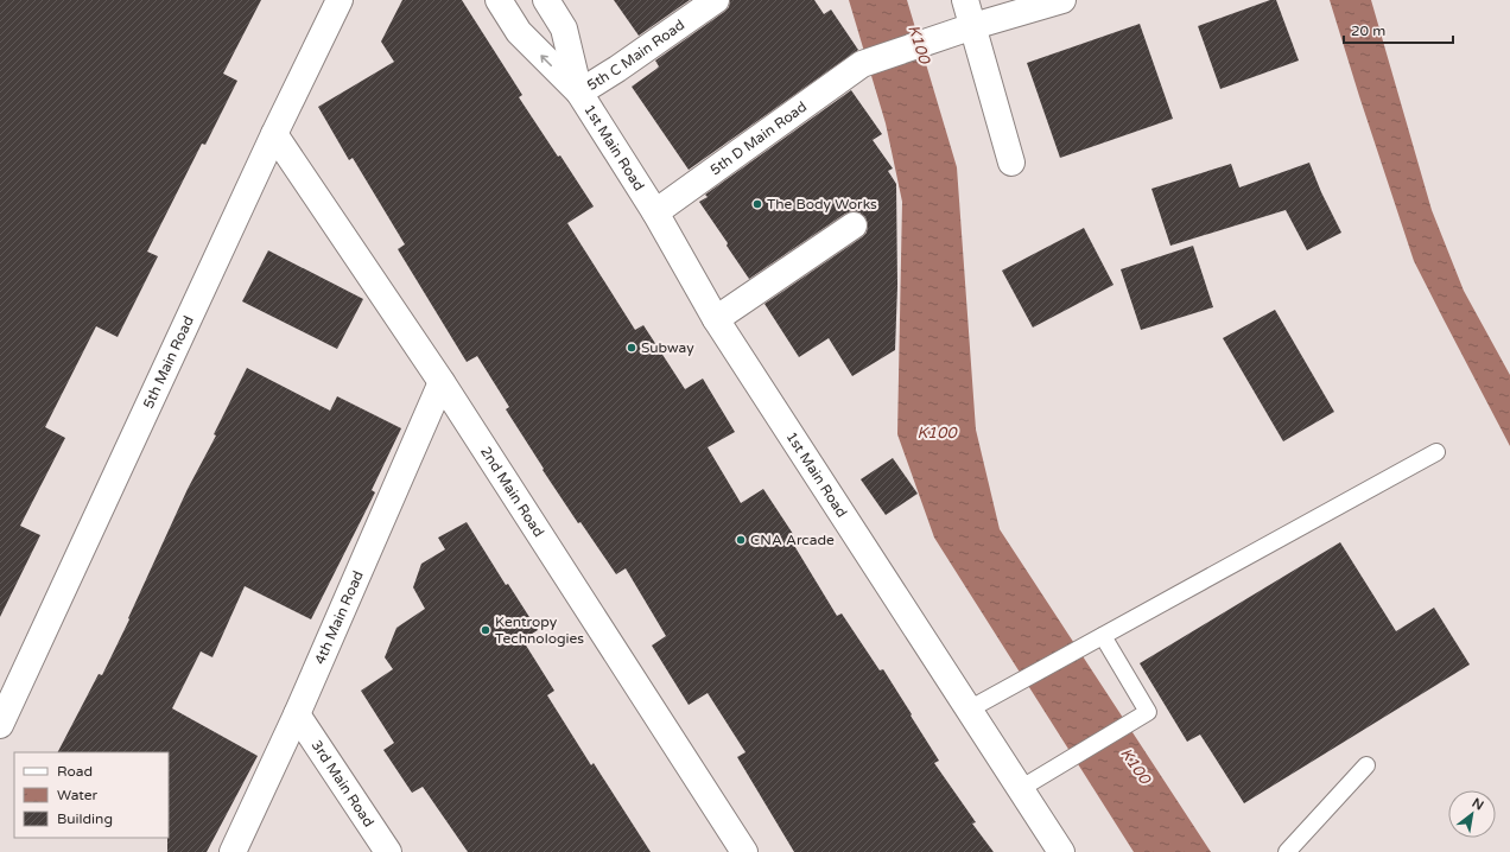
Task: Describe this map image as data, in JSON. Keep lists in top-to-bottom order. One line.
{"streets":{"street":["5th C Main Road","5th D Main Road","1st Main Road","5th Main Road","2nd Main Road","4th Main Road","3rd Main Road"]},"crossings":[["5th C Main Road","1st Main Road"],["5th D Main Road","1st Main Road"],["5th Main Road","2nd Main Road"],["2nd Main Road","4th Main Road"],["4th Main Road","3rd Main Road"]],"water":["K100"],"places":["The Body Works","Subway","CNA Arcade","Kentropy Technologies"],"legend":["Road","Water","Building"],"scale_bar":"20 m","north":"top right"}
